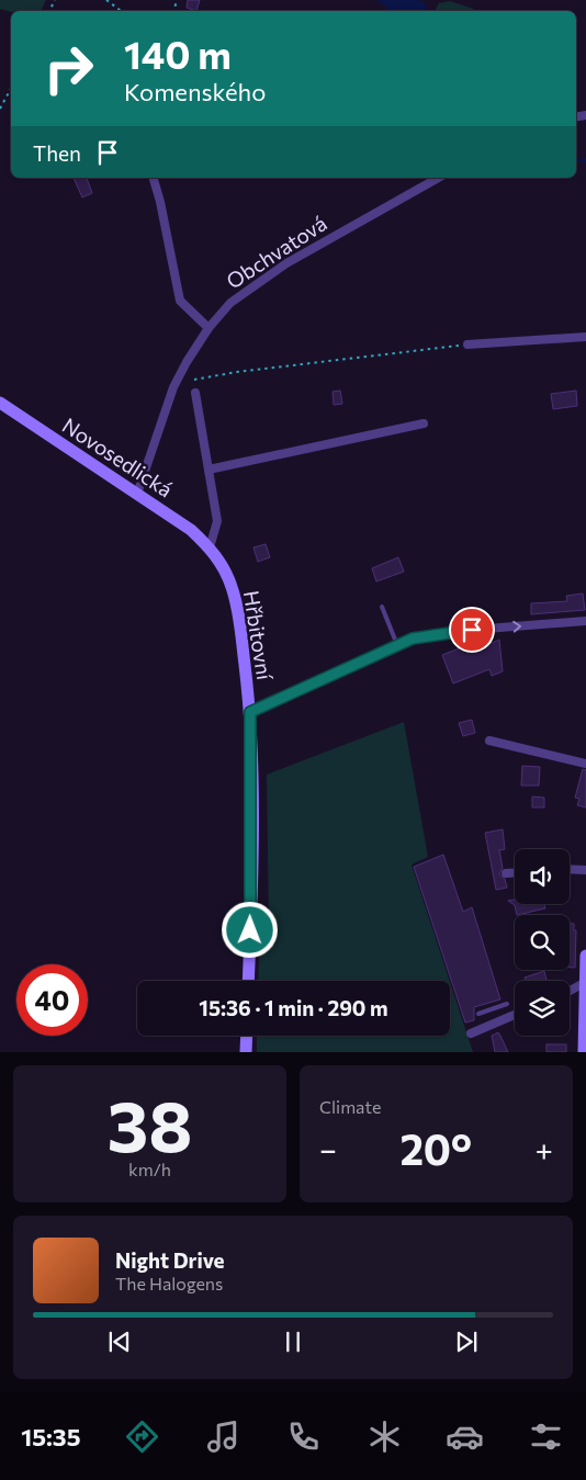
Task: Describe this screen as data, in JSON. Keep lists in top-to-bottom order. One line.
{"streets":{"street":["Obchvatová","Novosedlická","Hřbitovní"]},"crossings":[["Obchvatová","Novosedlická"],["Novosedlická","Hřbitovní"]],"page":{"turn":["140 m","Komenského"],"then":"Then","limit":"40","trip":"15:36 · 1 min · 290 m","tile":[["38","km/h"],"Climate"],"heat":["−","20°","+"],"song":["Night Drive","The Halogens"],"tabs":"15:35"}}
